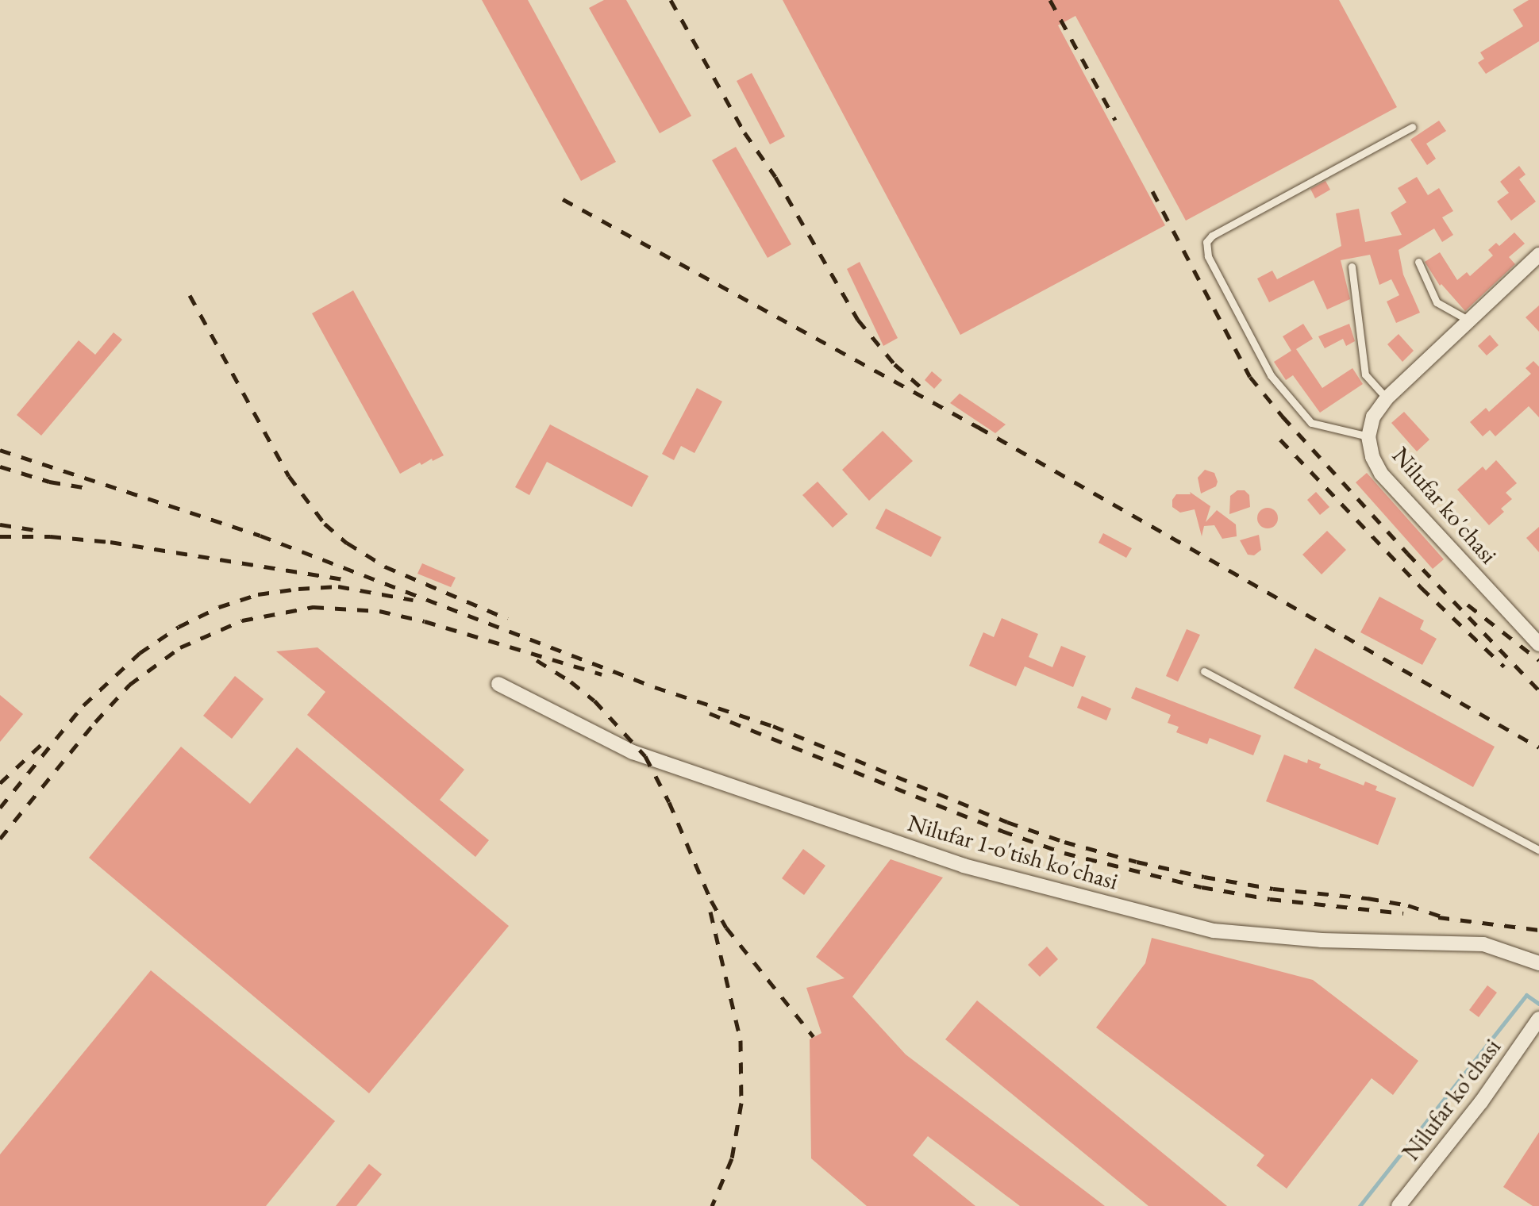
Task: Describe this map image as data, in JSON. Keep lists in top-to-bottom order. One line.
{"streets":{"street":["Nilufar ko'chasi","Nilufar 1-o'tish ko'chasi"]}}
